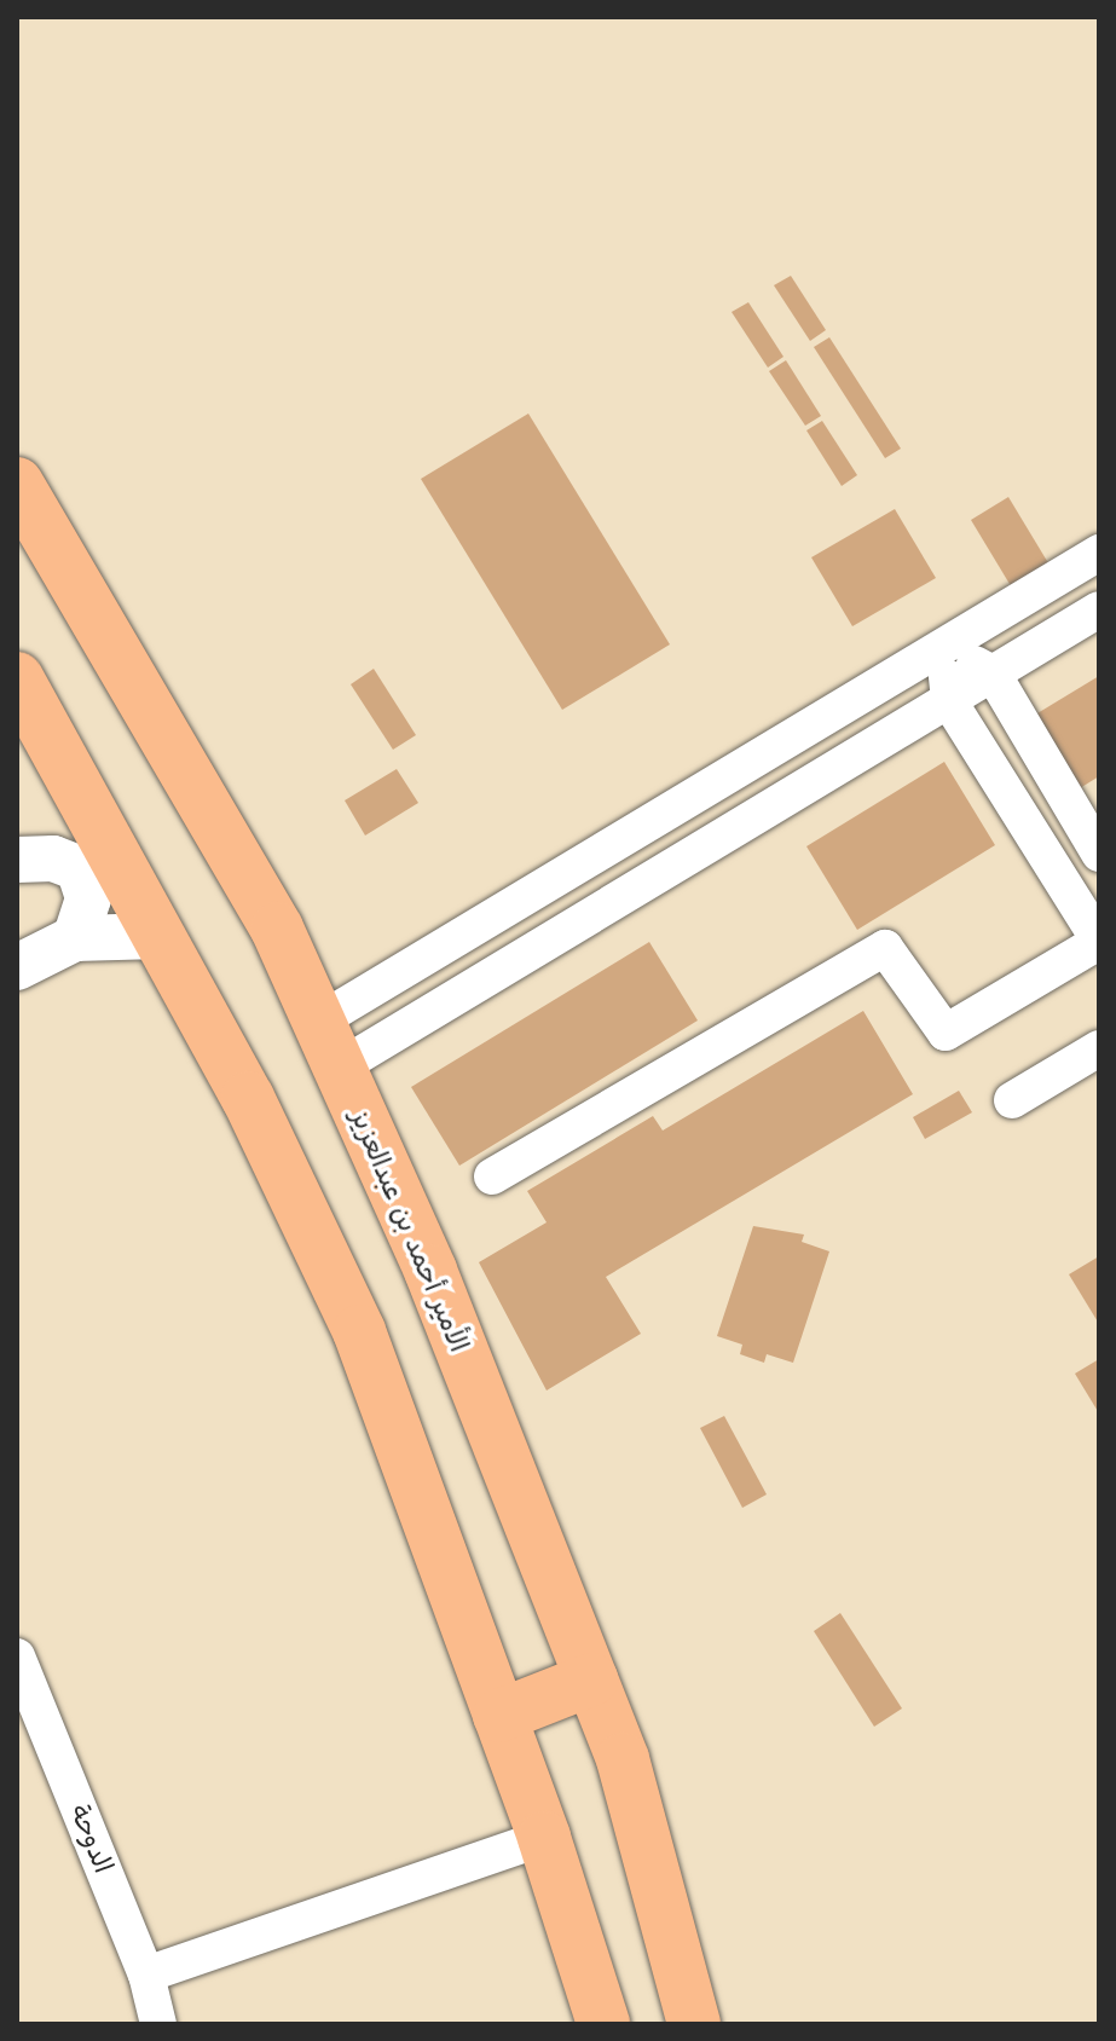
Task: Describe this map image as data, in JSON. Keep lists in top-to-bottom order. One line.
{"streets":{"main road":["الأمير أحمد بن عبدالعزيز"],"street":["الدوحة"]}}
